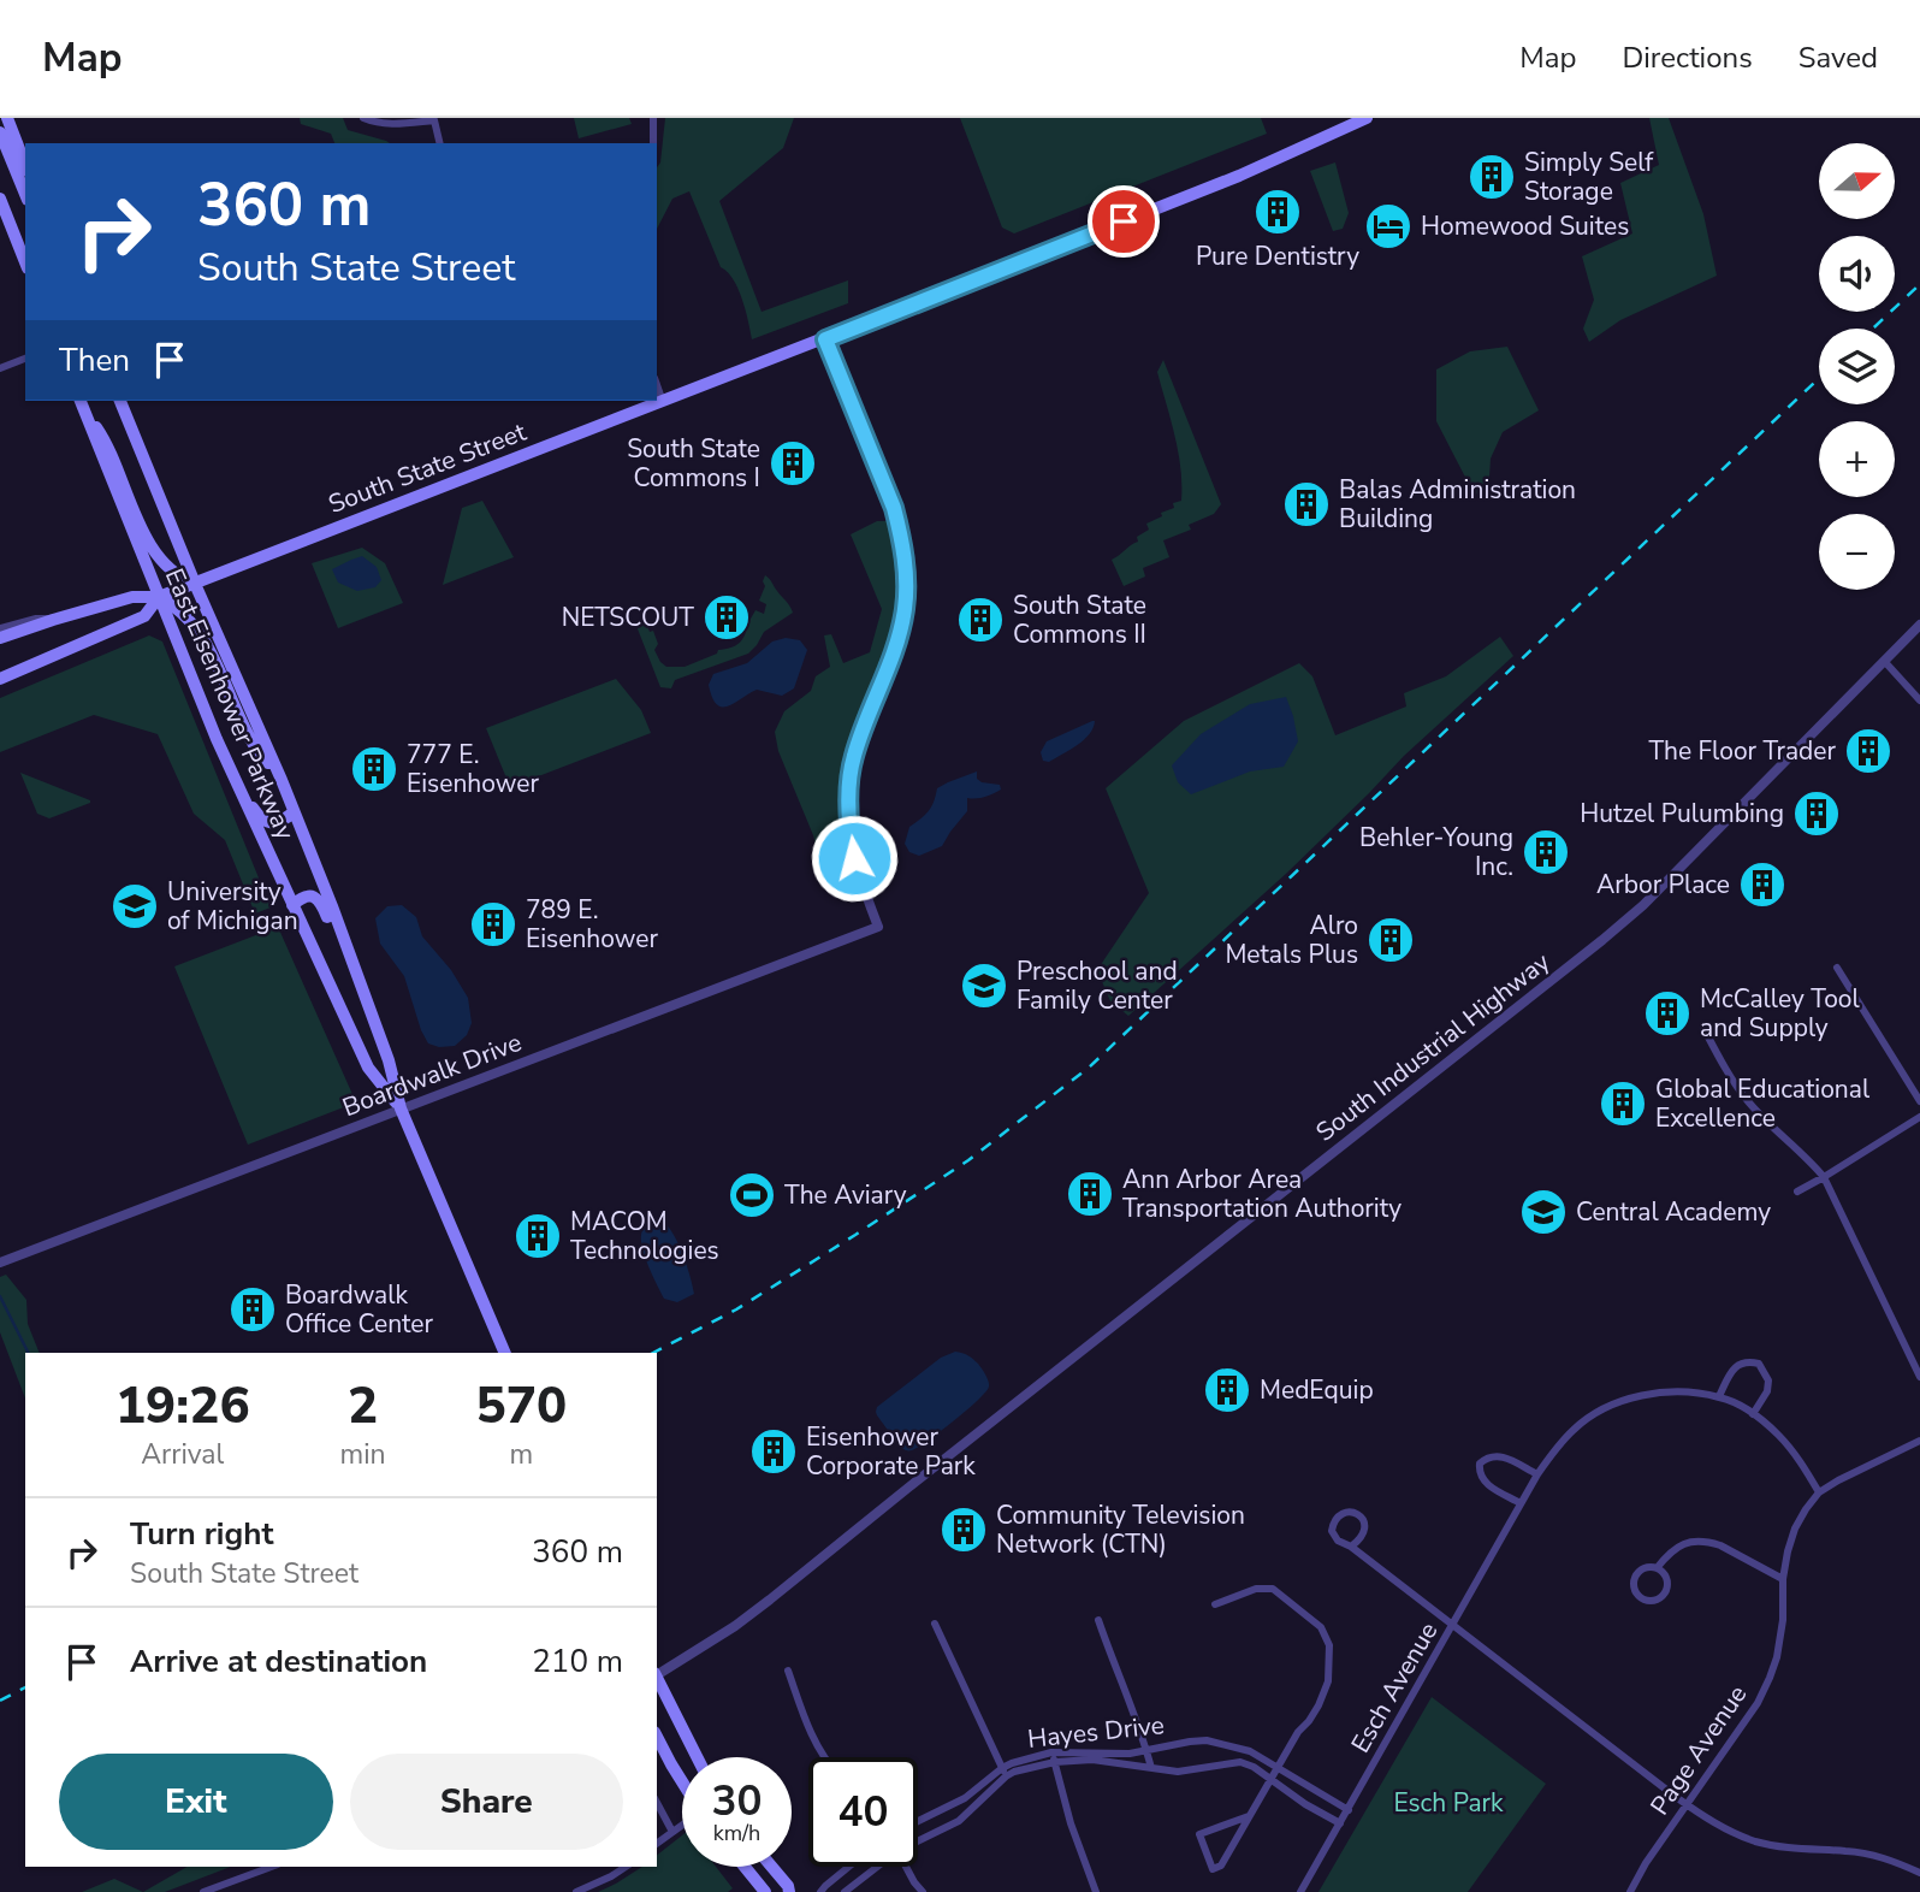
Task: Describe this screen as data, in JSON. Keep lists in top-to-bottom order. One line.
{"streets":{"main road":["South State Street","East Eisenhower Parkway"],"street":["South Industrial Highway","Boardwalk Drive","Esch Avenue","Hayes Drive","Page Avenue"]},"crossings":[["South State Street","East Eisenhower Parkway"],["South State Street","Boardwalk Drive"],["East Eisenhower Parkway","Boardwalk Drive"],["Esch Avenue","Hayes Drive"],["Esch Avenue","Page Avenue"]],"parks":["Esch Park"],"places":{"building":["Simply Self Storage","Pure Dentistry","South State Commons I","Balas Administration Building","NETSCOUT","South State Commons II","The Floor Trader","777 E. Eisenhower","Hutzel Pulumbing","Behler-Young Inc.","Arbor Place","789 E. Eisenhower","Alro Metals Plus","McCalley Tool and Supply","Global Educational Excellence","Ann Arbor Area Transportation Authority","MACOM Technologies","Boardwalk Office Center","MedEquip","Eisenhower Corporate Park","Community Television Network (CTN)"],"hotel":["Homewood Suites"],"school or university":["University of Michigan","Preschool and Family Center","Central Academy"],"sports":["The Aviary"]},"north":"right","page":{"header":"Map","nav":["Map","Directions","Saved"],"map_buttons":["+","−"],"turn":["360 m","South State Street"],"then":"Then","eta":["19:26","Arrival","2","min","570","m"],"list":[{"name":"Turn right","note":"South State Street","value":"360 m"},{"name":"Arrive at destination","value":"210 m"}],"buttons":["Exit","Share"],"speed":"30 km/h","limit":"40"}}
